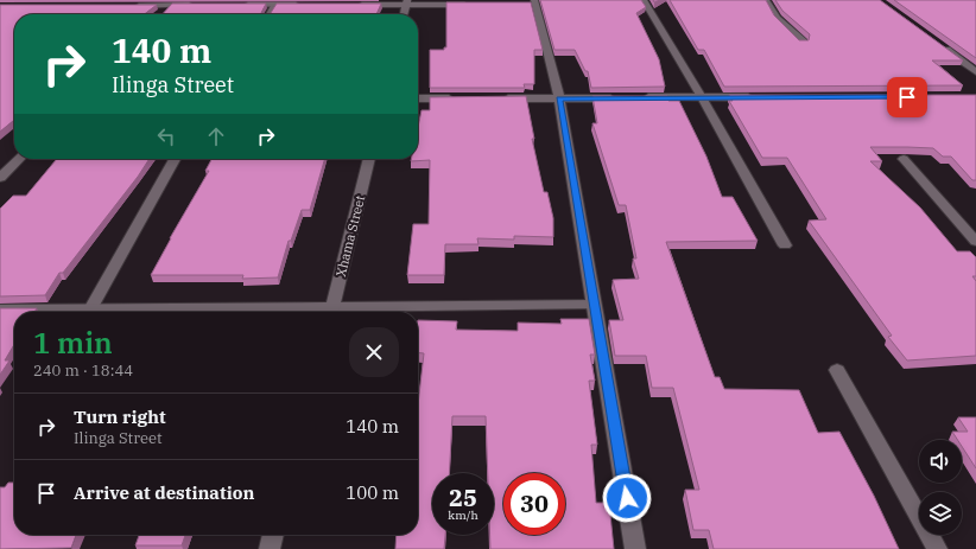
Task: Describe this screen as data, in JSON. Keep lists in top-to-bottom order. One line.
{"streets":{"street":["Xhama Street"]},"page":{"turn":["140 m","Ilinga Street"],"heading":["1 min","240 m · 18:44"],"list":[{"name":"Turn right","note":"Ilinga Street","value":"140 m"},{"name":"Arrive at destination","value":"100 m"}],"speed":"25 km/h","limit":"30"}}
